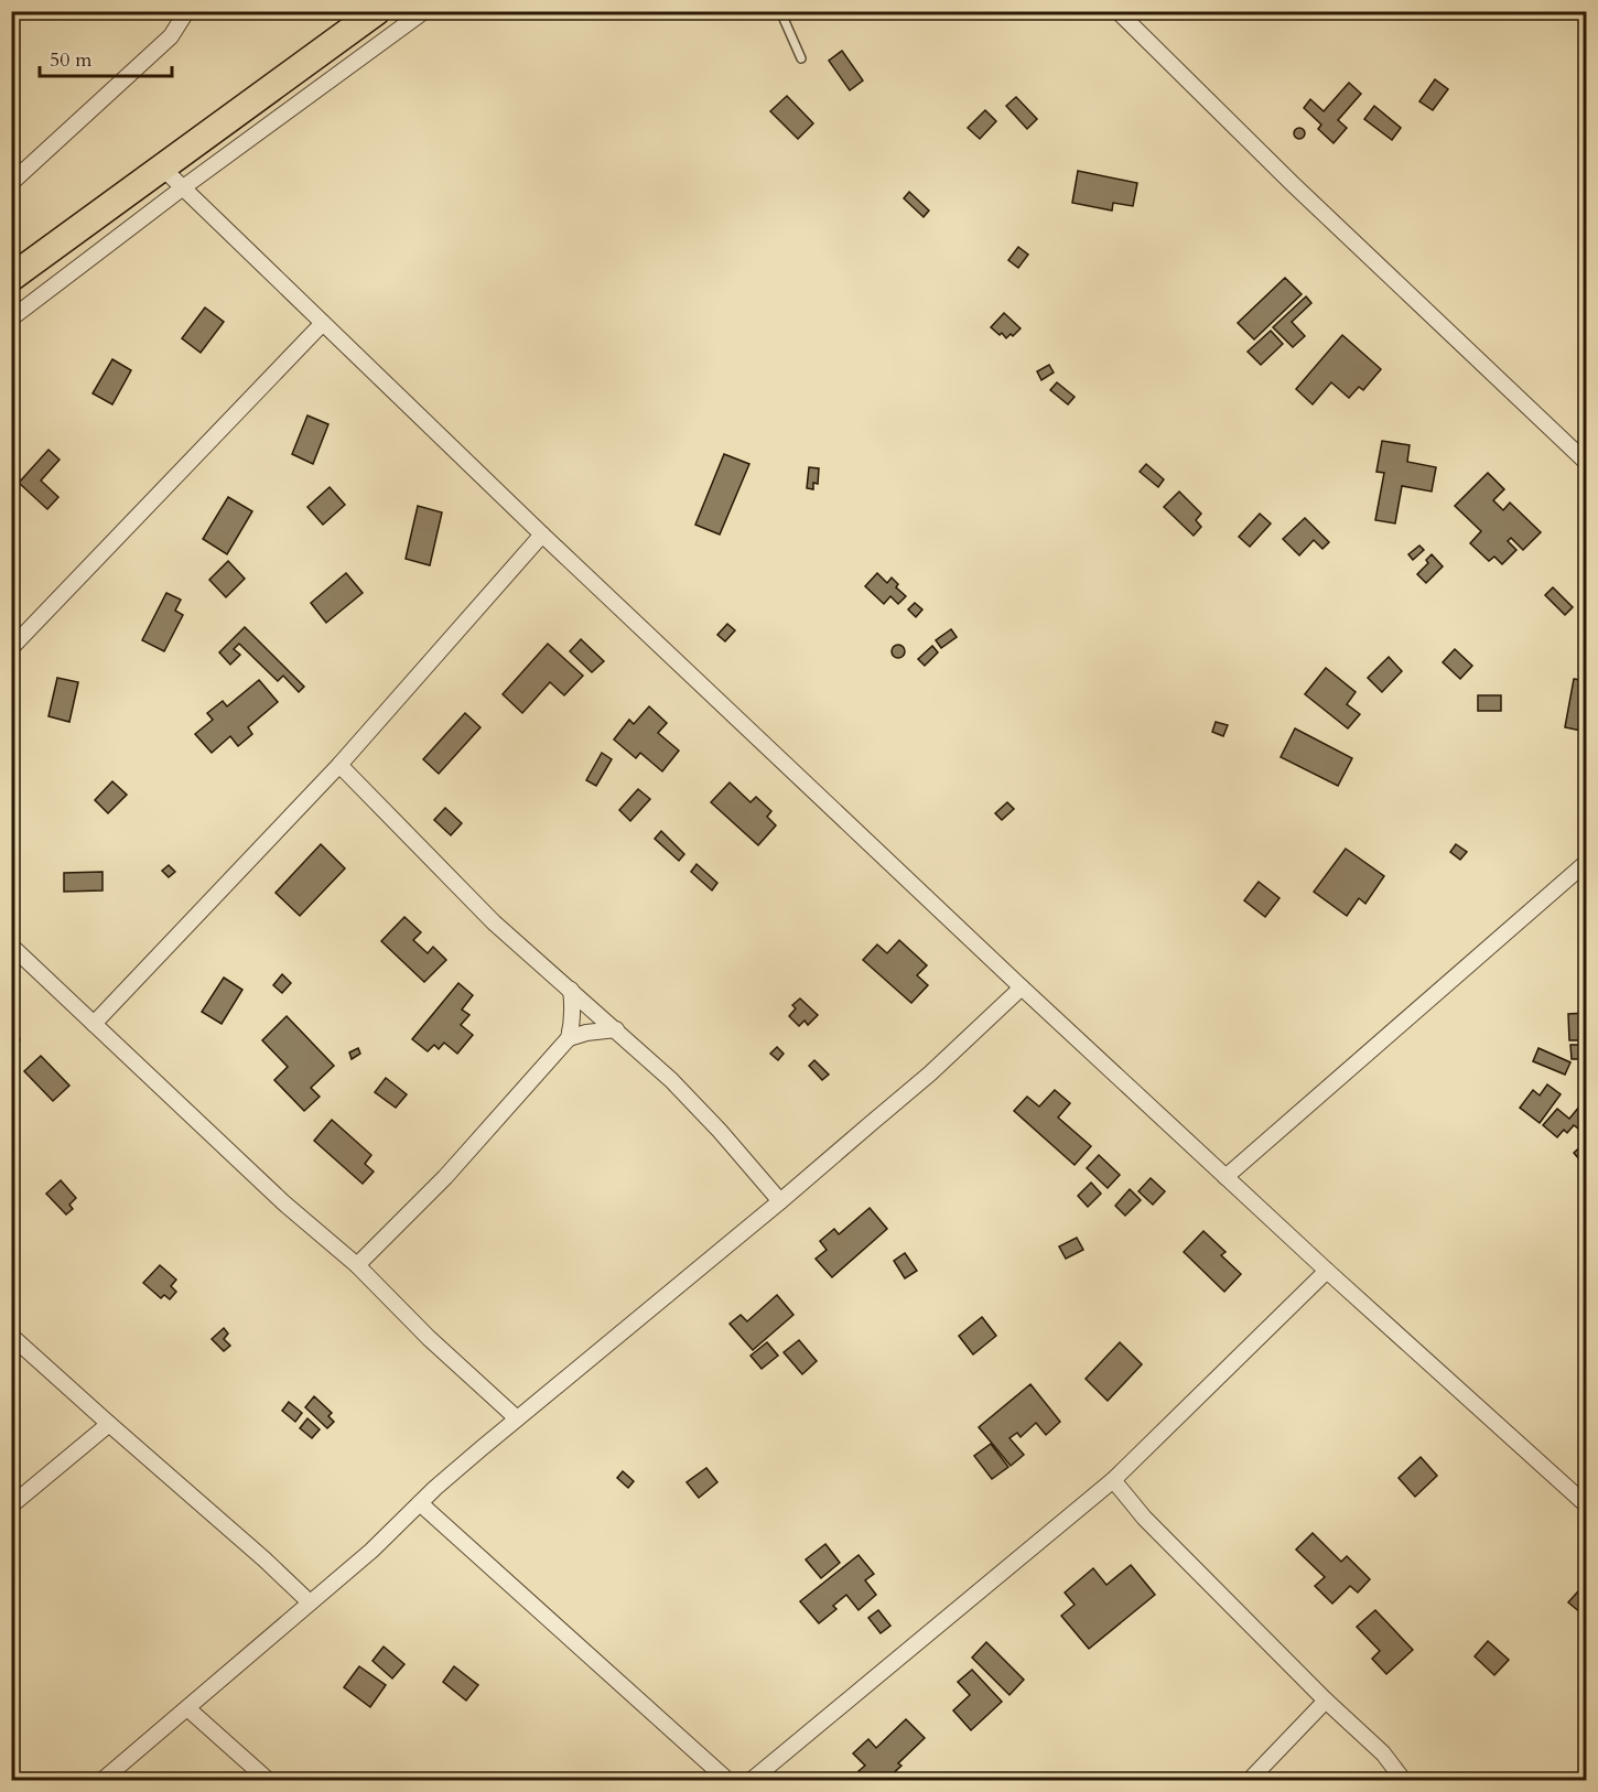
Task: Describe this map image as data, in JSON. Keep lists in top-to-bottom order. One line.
{"scale_bar":"50 m"}
